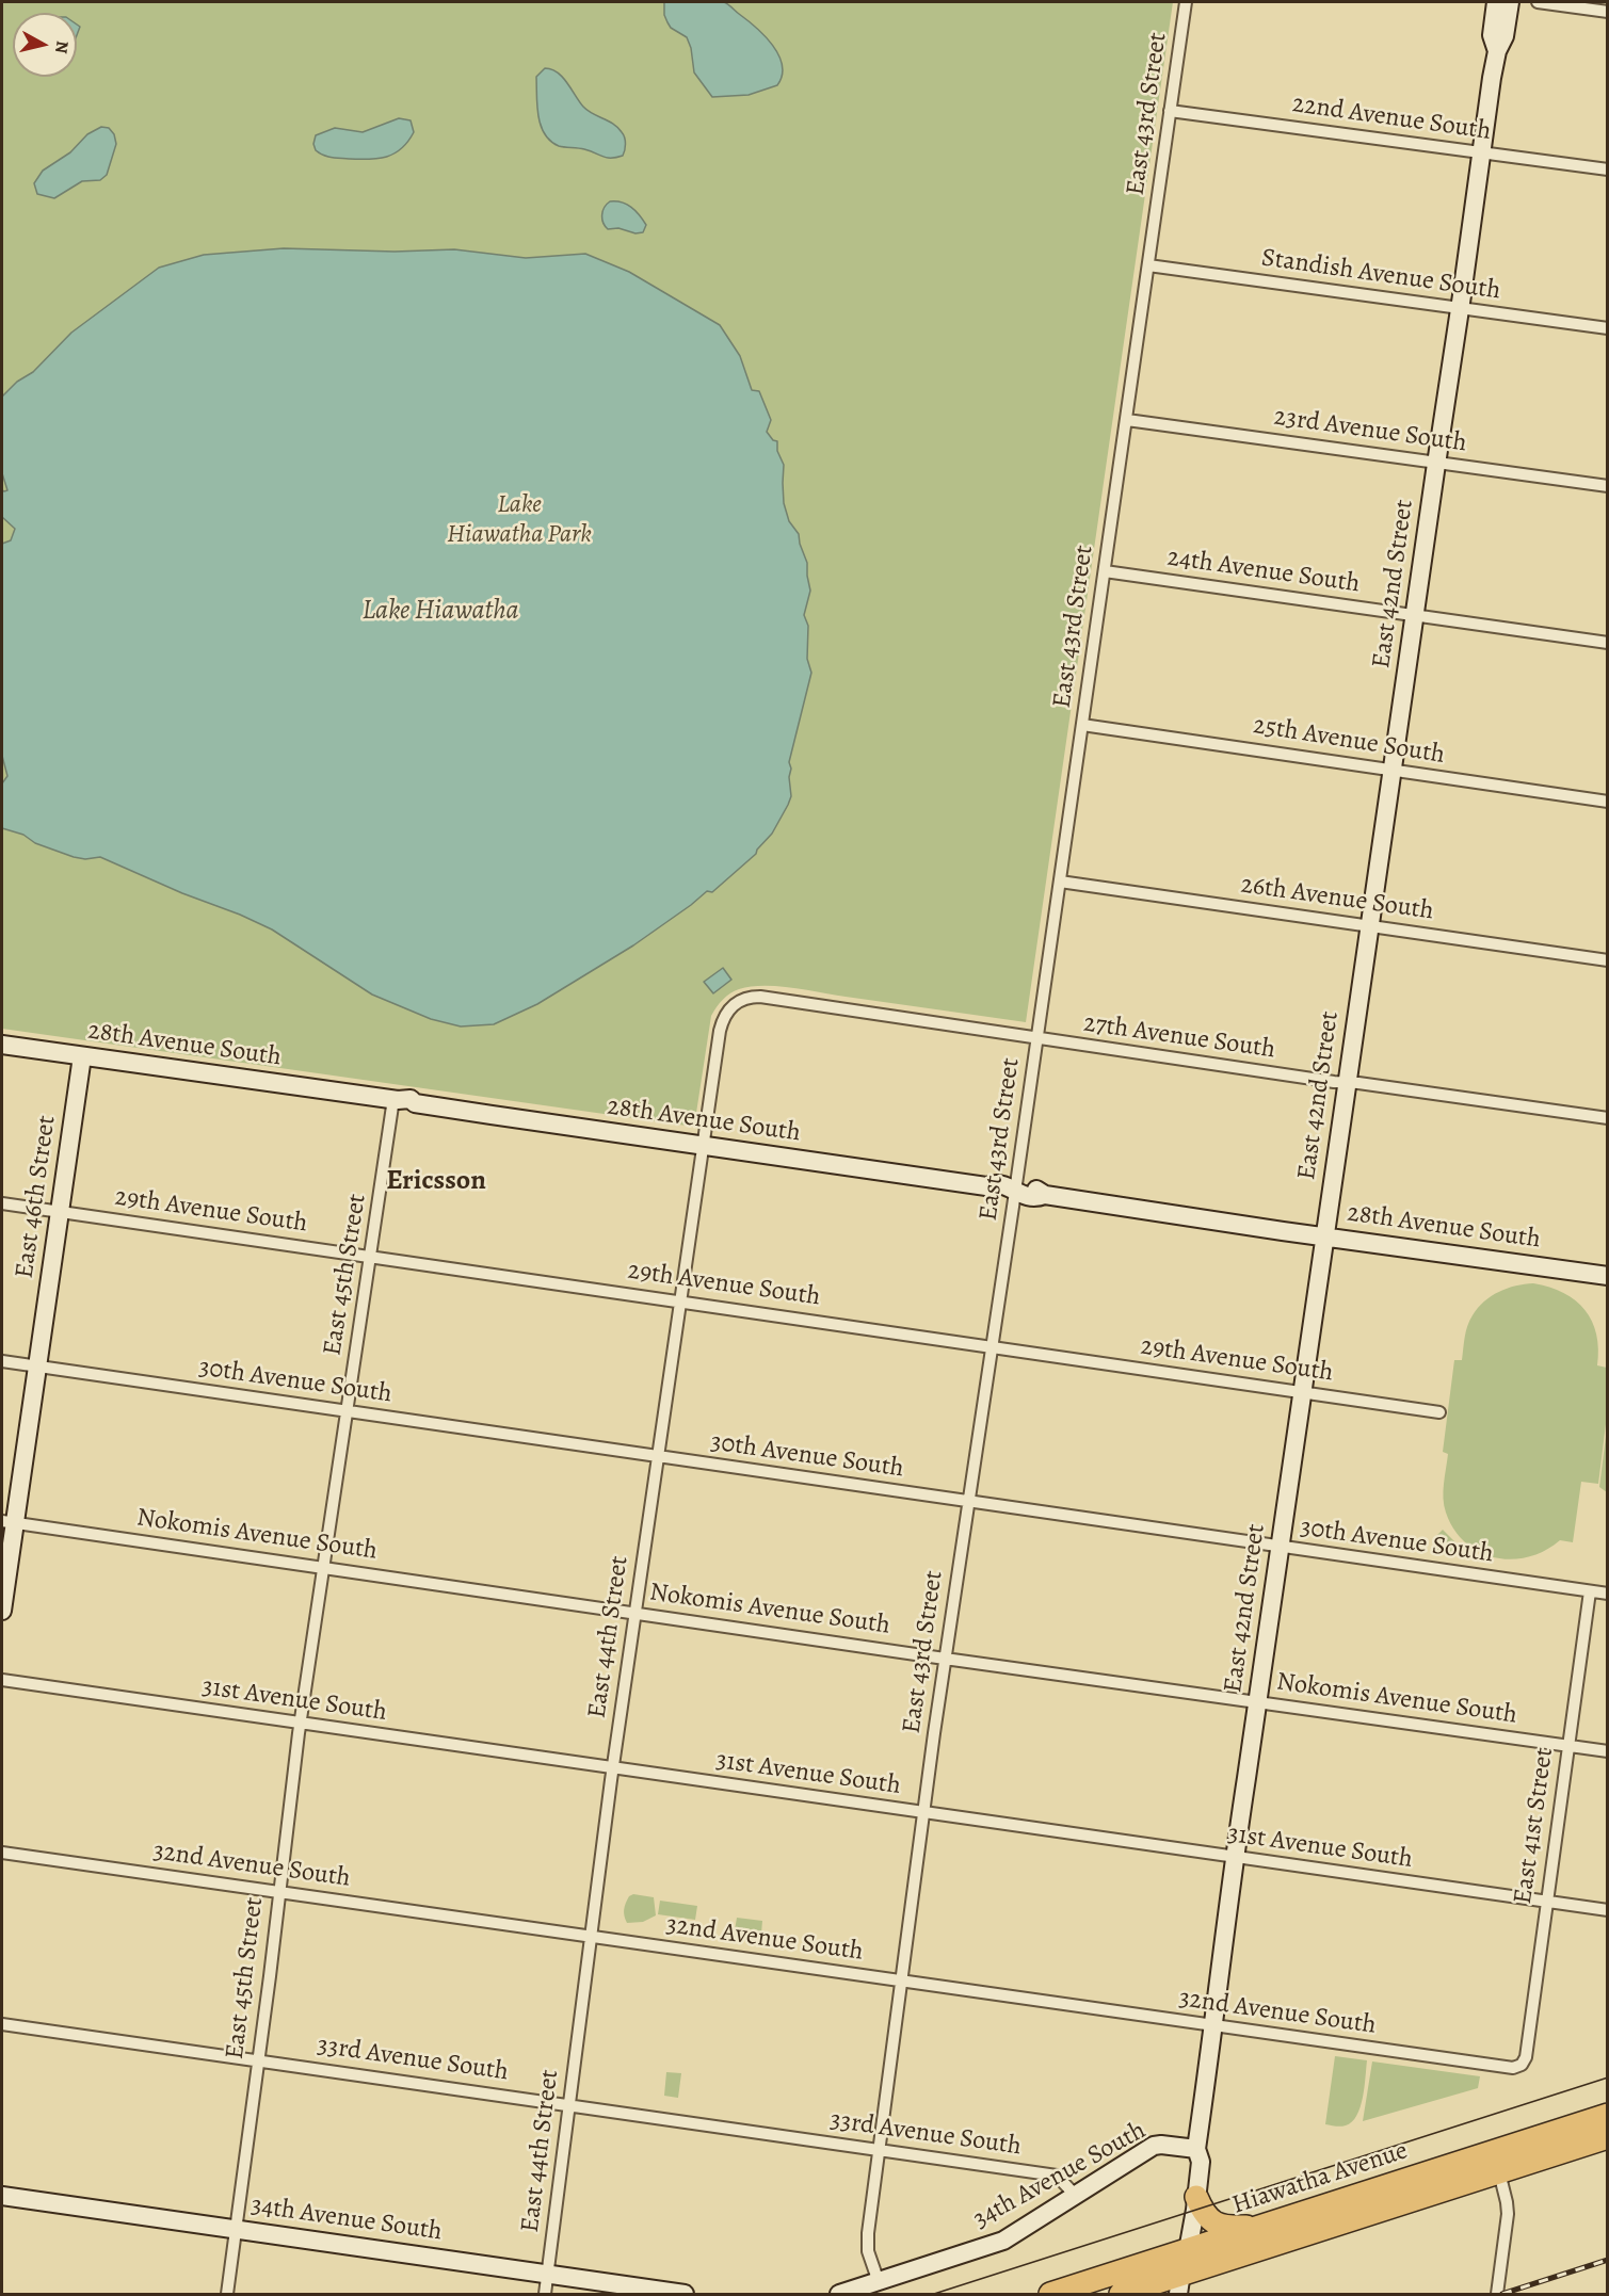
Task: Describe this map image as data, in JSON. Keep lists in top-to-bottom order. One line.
{"streets":{"highway":["Hiawatha Avenue"],"street":["East 43rd Street","22nd Avenue South","Standish Avenue South","23rd Avenue South","24th Avenue South","East 42nd Street","25th Avenue South","26th Avenue South","27th Avenue South","28th Avenue South","East 46th Street","29th Avenue South","East 45th Street","30th Avenue South","Nokomis Avenue South","East 44th Street","31st Avenue South","East 41st Street","32nd Avenue South","33rd Avenue South","34th Avenue South"]},"crossings":[["East 43rd Street","22nd Avenue South"],["East 43rd Street","Standish Avenue South"],["East 43rd Street","23rd Avenue South"],["East 43rd Street","24th Avenue South"],["East 43rd Street","25th Avenue South"],["East 43rd Street","26th Avenue South"],["East 43rd Street","27th Avenue South"],["East 43rd Street","28th Avenue South"],["East 43rd Street","29th Avenue South"],["East 43rd Street","30th Avenue South"],["East 43rd Street","Nokomis Avenue South"],["East 43rd Street","31st Avenue South"],["East 43rd Street","32nd Avenue South"],["East 43rd Street","33rd Avenue South"],["East 43rd Street","34th Avenue South"],["22nd Avenue South","East 42nd Street"],["Standish Avenue South","East 42nd Street"],["23rd Avenue South","East 42nd Street"],["24th Avenue South","East 42nd Street"],["East 42nd Street","25th Avenue South"],["East 42nd Street","26th Avenue South"],["East 42nd Street","27th Avenue South"],["East 42nd Street","28th Avenue South"],["East 42nd Street","29th Avenue South"],["East 42nd Street","30th Avenue South"],["East 42nd Street","Nokomis Avenue South"],["East 42nd Street","31st Avenue South"],["East 42nd Street","32nd Avenue South"],["East 42nd Street","34th Avenue South"],["East 42nd Street","Hiawatha Avenue"],["27th Avenue South","East 44th Street"],["28th Avenue South","East 46th Street"],["28th Avenue South","East 45th Street"],["28th Avenue South","East 44th Street"],["East 46th Street","29th Avenue South"],["East 46th Street","30th Avenue South"],["East 46th Street","Nokomis Avenue South"],["29th Avenue South","East 45th Street"],["29th Avenue South","East 44th Street"],["East 45th Street","30th Avenue South"],["East 45th Street","Nokomis Avenue South"],["East 45th Street","31st Avenue South"],["East 45th Street","32nd Avenue South"],["East 45th Street","33rd Avenue South"],["East 45th Street","34th Avenue South"],["30th Avenue South","East 44th Street"],["30th Avenue South","East 41st Street"],["Nokomis Avenue South","East 44th Street"],["Nokomis Avenue South","East 41st Street"],["East 44th Street","31st Avenue South"],["East 44th Street","32nd Avenue South"],["East 44th Street","33rd Avenue South"],["East 44th Street","34th Avenue South"],["31st Avenue South","East 41st Street"],["East 41st Street","32nd Avenue South"],["33rd Avenue South","34th Avenue South"]],"districts":["Ericsson"],"water":["Lake Hiawatha"],"parks":["Lake Hiawatha Park"],"north":"right"}
